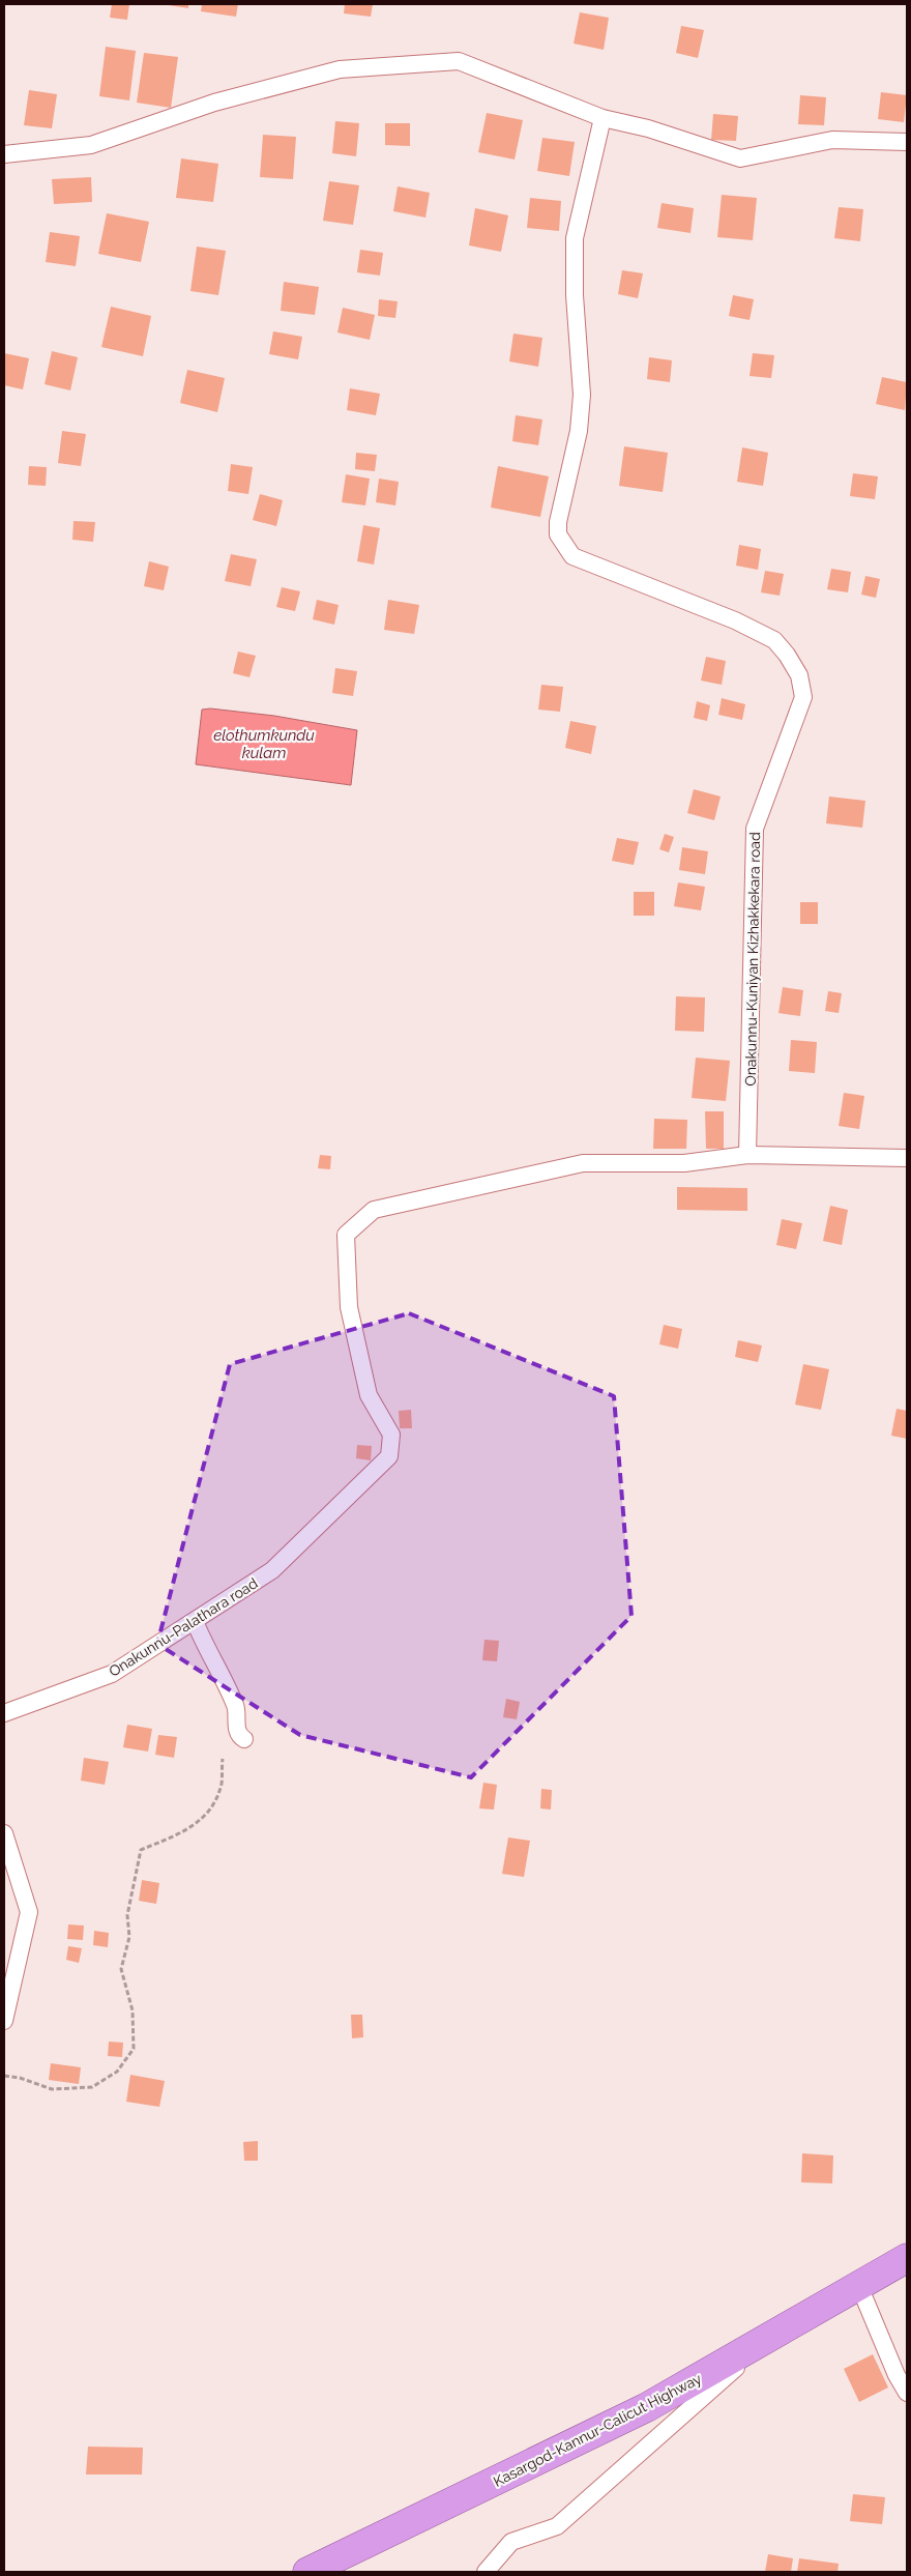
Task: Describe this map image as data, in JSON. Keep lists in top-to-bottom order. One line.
{"streets":{"highway":["Kasargod-Kannur-Calicut Highway"],"street":["Onakunnu-Kuniyan Kizhakkekara road","Onakunnu-Palathara road"]},"crossings":[["Onakunnu-Kuniyan Kizhakkekara road","Onakunnu-Palathara road"]],"water":["elothumkundu kulam"]}
